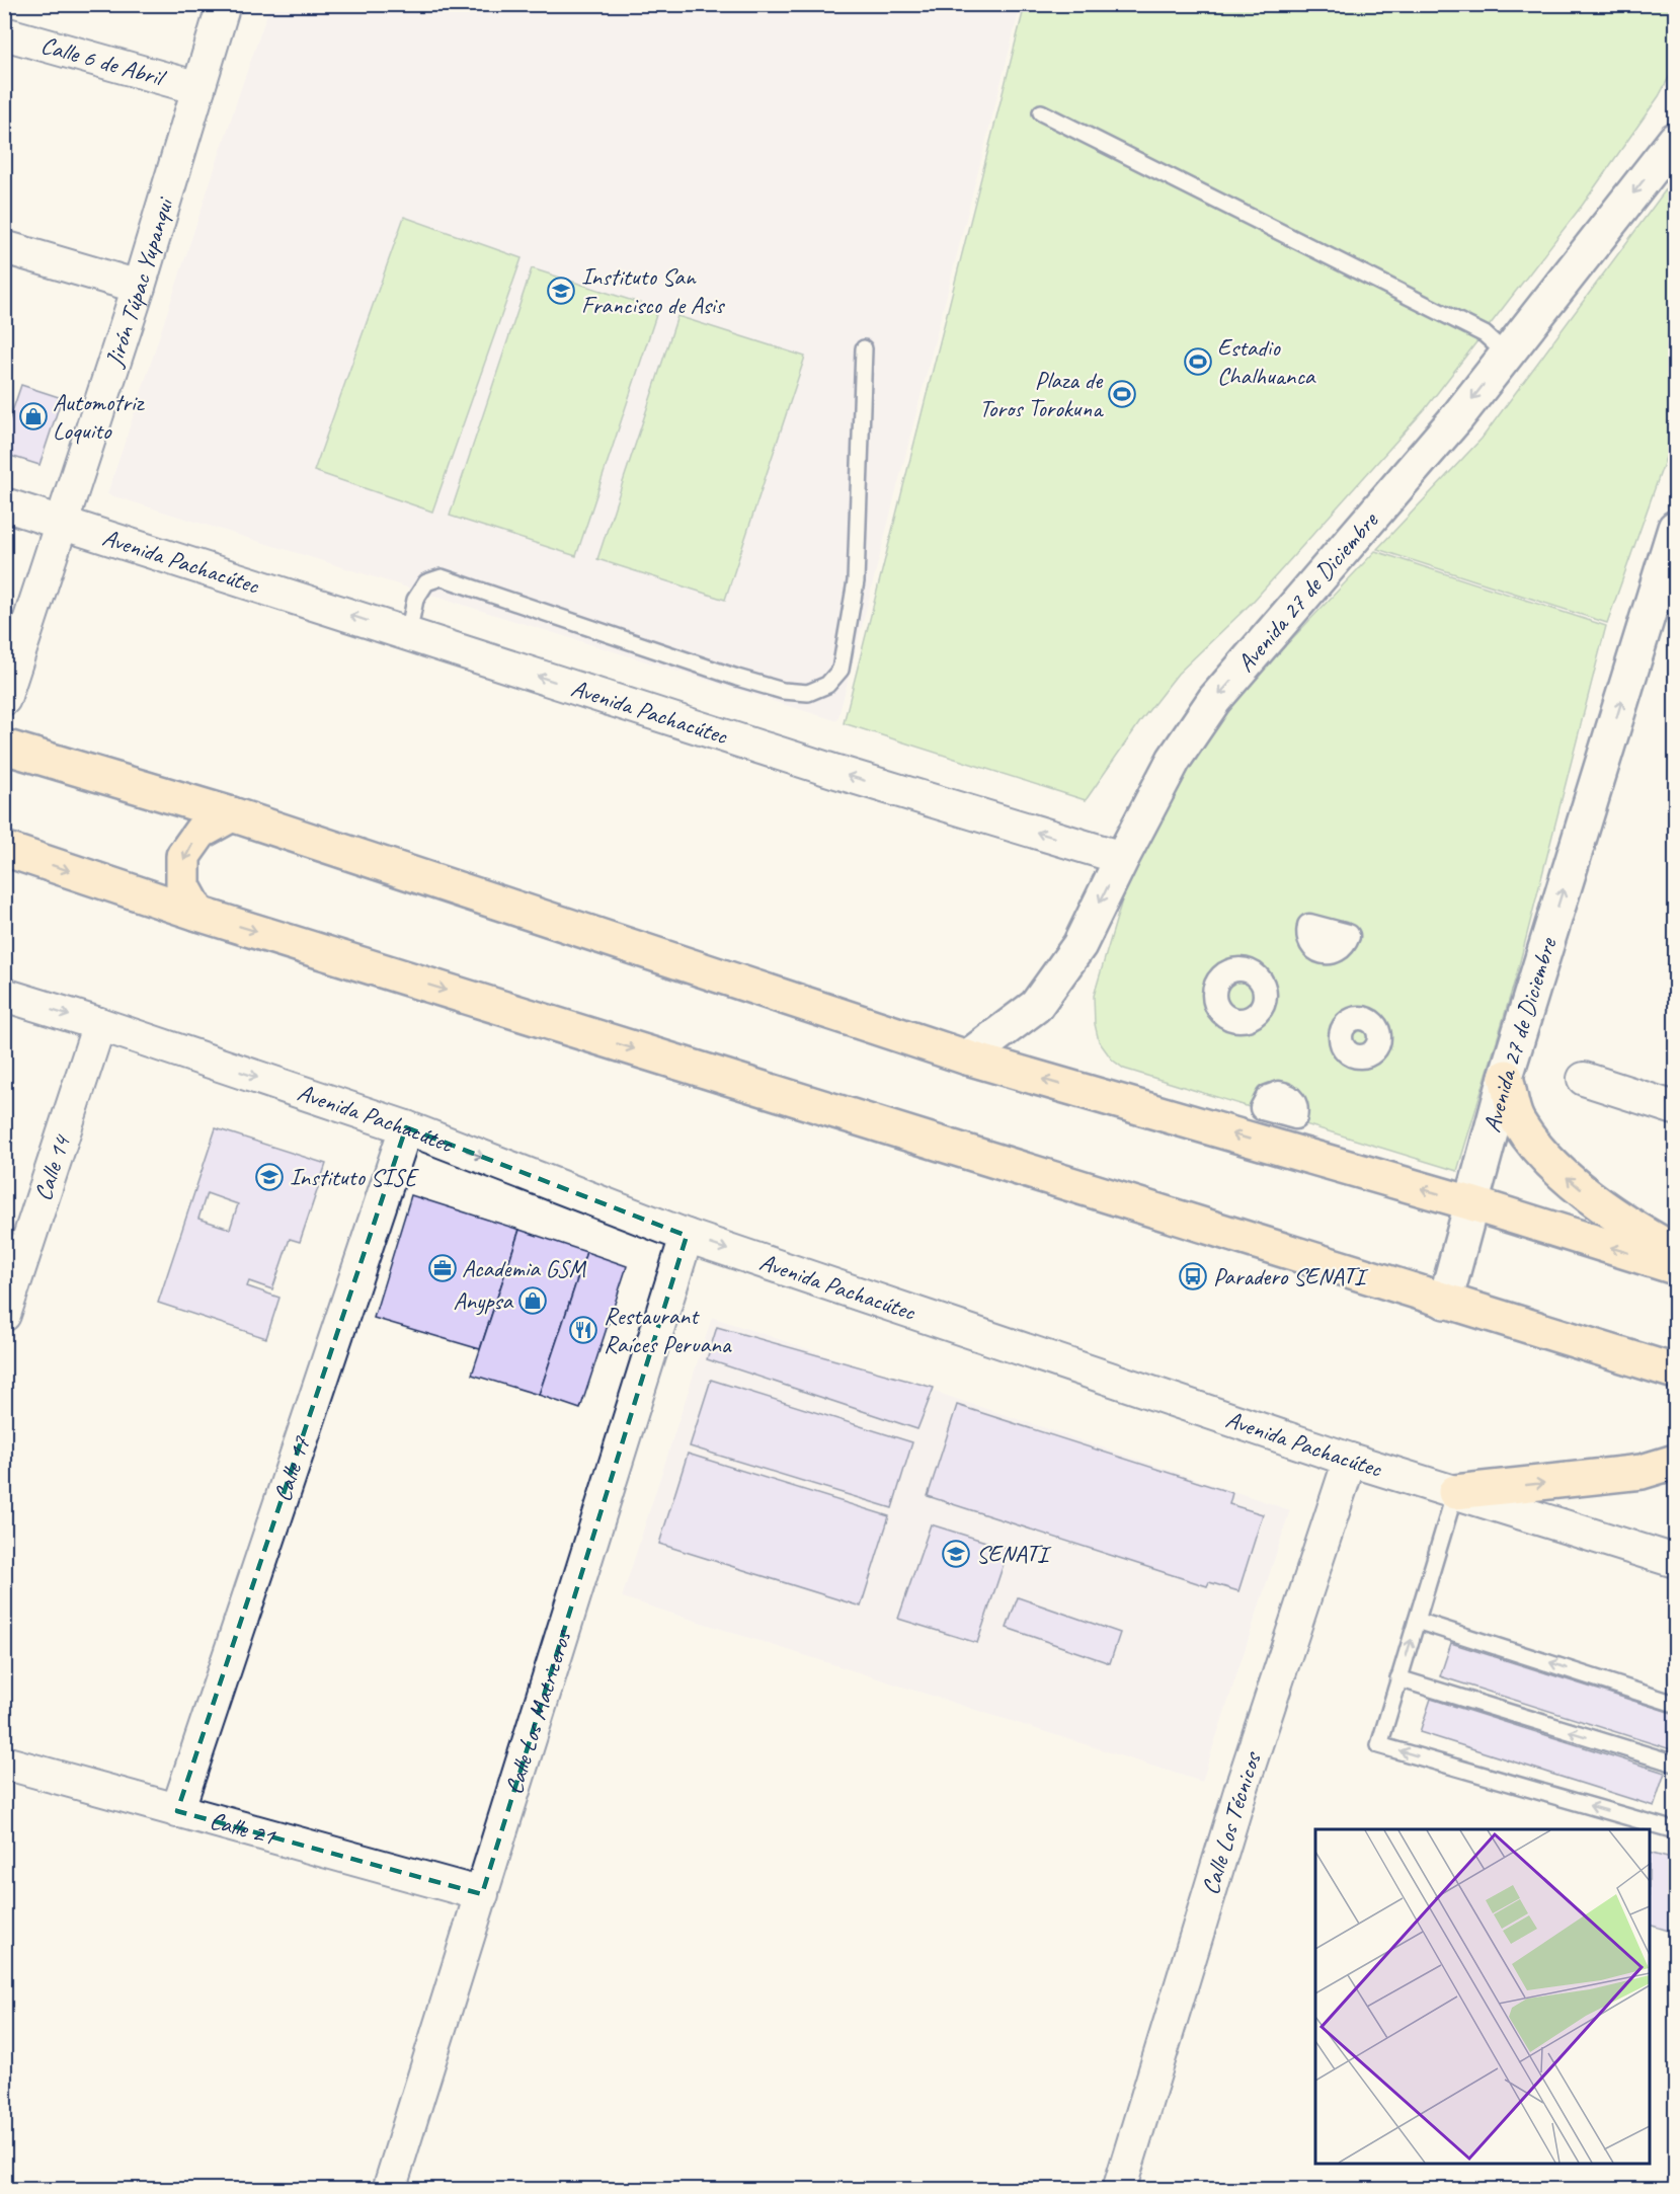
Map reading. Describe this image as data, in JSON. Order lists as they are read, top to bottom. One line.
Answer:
{"streets":{"street":["Calle 6 de Abril","Jirón Túpac Yupanqui","Avenida Pachacútec","Avenida 27 de Diciembre","Calle 14","Calle 17","Calle Los Matriceros","Calle Los Técnicos","Calle 21"]},"crossings":[["Calle 6 de Abril","Jirón Túpac Yupanqui"],["Jirón Túpac Yupanqui","Avenida Pachacútec"],["Avenida Pachacútec","Avenida 27 de Diciembre"],["Avenida Pachacútec","Calle 14"],["Avenida Pachacútec","Calle 17"],["Avenida Pachacútec","Calle Los Matriceros"],["Avenida Pachacútec","Calle Los Técnicos"],["Calle 17","Calle 21"],["Calle Los Matriceros","Calle 21"]],"places":{"school or university":["Instituto San Francisco de Asis","Instituto SISE","SENATI"],"sports":["Estadio Chalhuanca","Plaza de Toros Torokuna"],"shop":["Automotriz Loquito","Anypsa"],"office":["Academia GSM"],"bus stop":["Paradero SENATI"],"restaurant":["Restaurant Raíces Peruana"]}}
